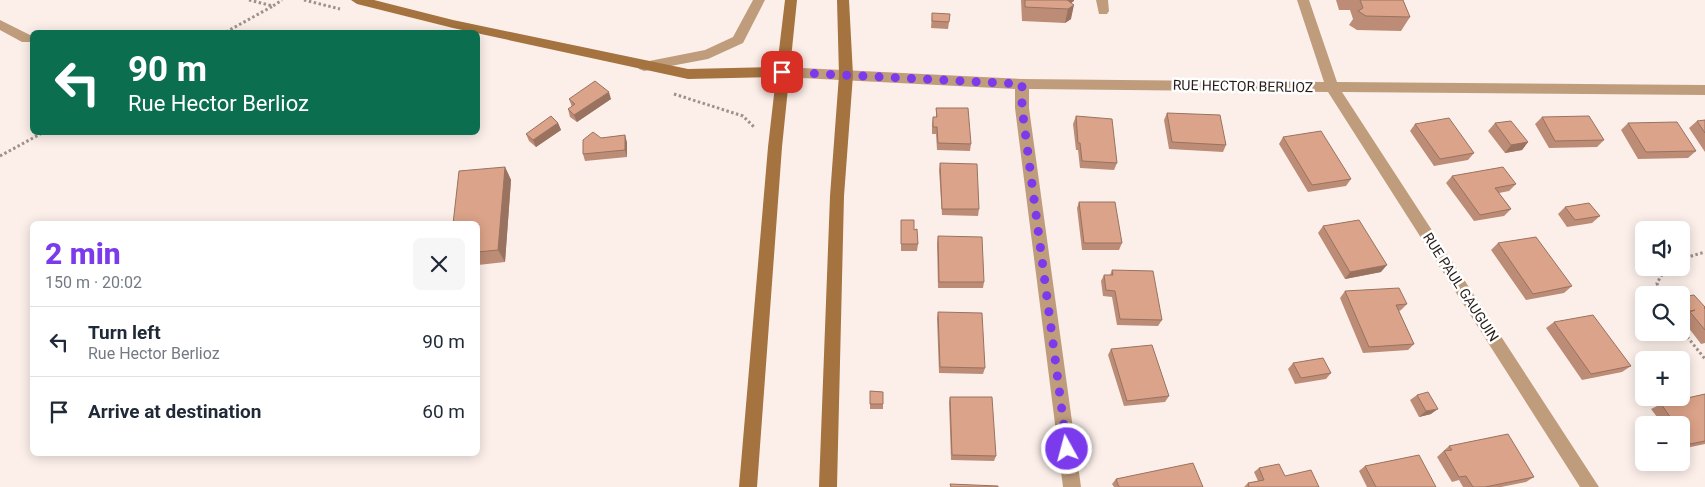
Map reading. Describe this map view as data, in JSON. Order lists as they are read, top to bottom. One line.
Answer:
{"streets":{"street":["RUE HECTOR BERLIOZ","RUE PAUL GAUGUIN"]},"crossings":[["RUE HECTOR BERLIOZ","RUE PAUL GAUGUIN"]],"page":{"turn":["90 m","Rue Hector Berlioz"],"map_buttons":["+","−"],"heading":["2 min","150 m · 20:02"],"list":[{"name":"Turn left","note":"Rue Hector Berlioz","value":"90 m"},{"name":"Arrive at destination","value":"60 m"}]}}
